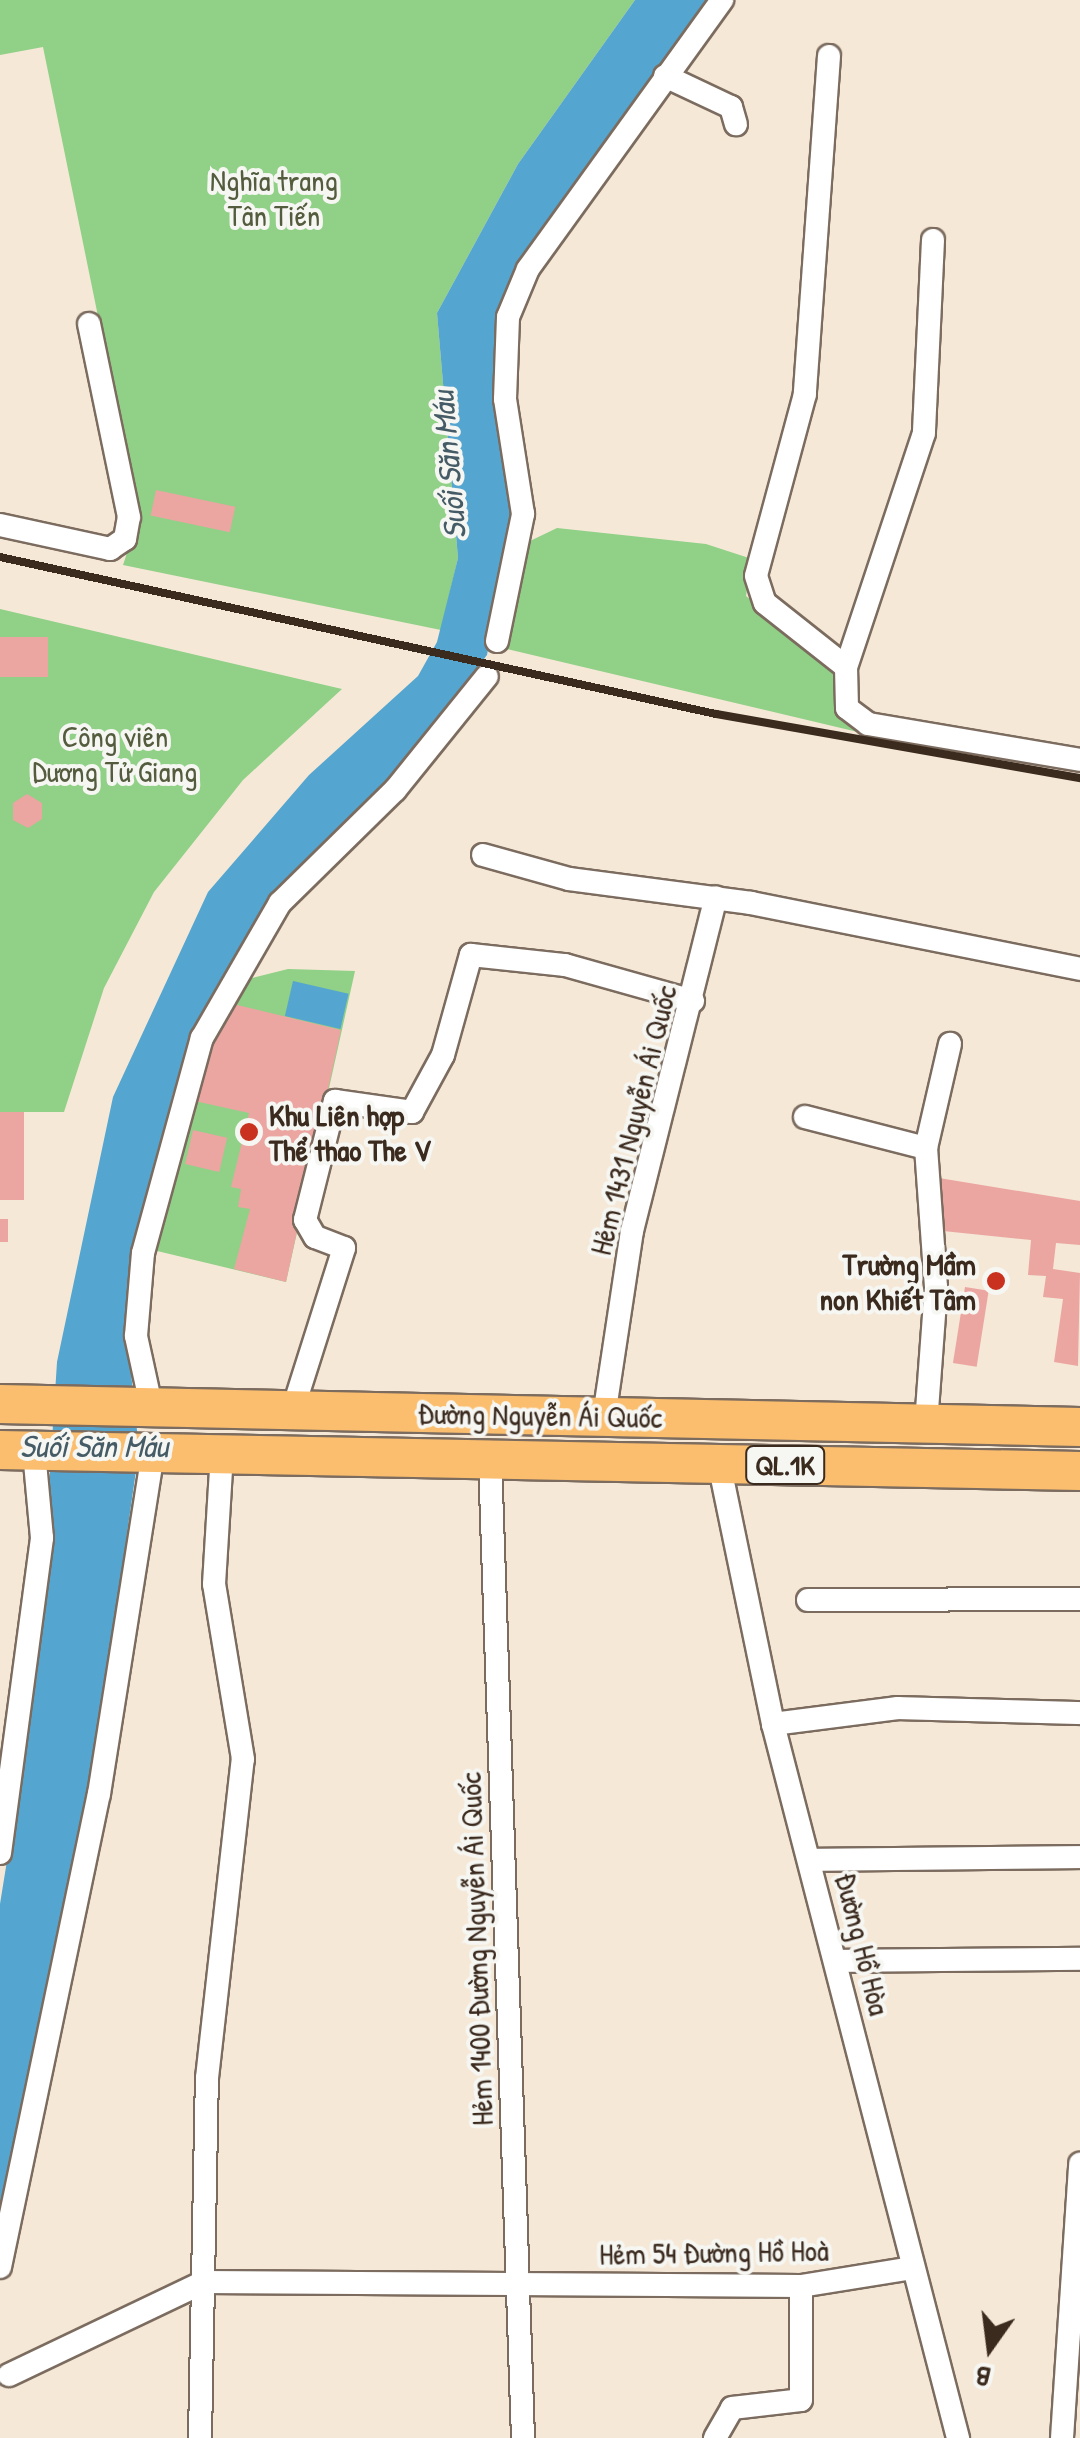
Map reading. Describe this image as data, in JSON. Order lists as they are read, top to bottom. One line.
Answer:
{"streets":{"main road":["Đường Nguyễn Ái Quốc","QL.1K"],"street":["Hẻm 1431 Nguyễn Ái Quốc","Đường Hồ Hòa","Hẻm 1400 Đường Nguyễn Ái Quốc","Hẻm 54 Đường Hồ Hoà"]},"crossings":[["Hẻm 1431 Nguyễn Ái Quốc","Đường Nguyễn Ái Quốc"],["Đường Nguyễn Ái Quốc","Đường Hồ Hòa"],["Đường Nguyễn Ái Quốc","Hẻm 1400 Đường Nguyễn Ái Quốc"],["Đường Hồ Hòa","Hẻm 54 Đường Hồ Hoà"],["Hẻm 1400 Đường Nguyễn Ái Quốc","Hẻm 54 Đường Hồ Hoà"]],"water":["Suối Săn Máu"],"parks":["Nghĩa trang Tân Tiến","Công viên Dương Tử Giang"],"places":["Khu Liên hợp Thể thao The V","Trường Mầm non Khiết Tâm"],"north":"bottom"}
